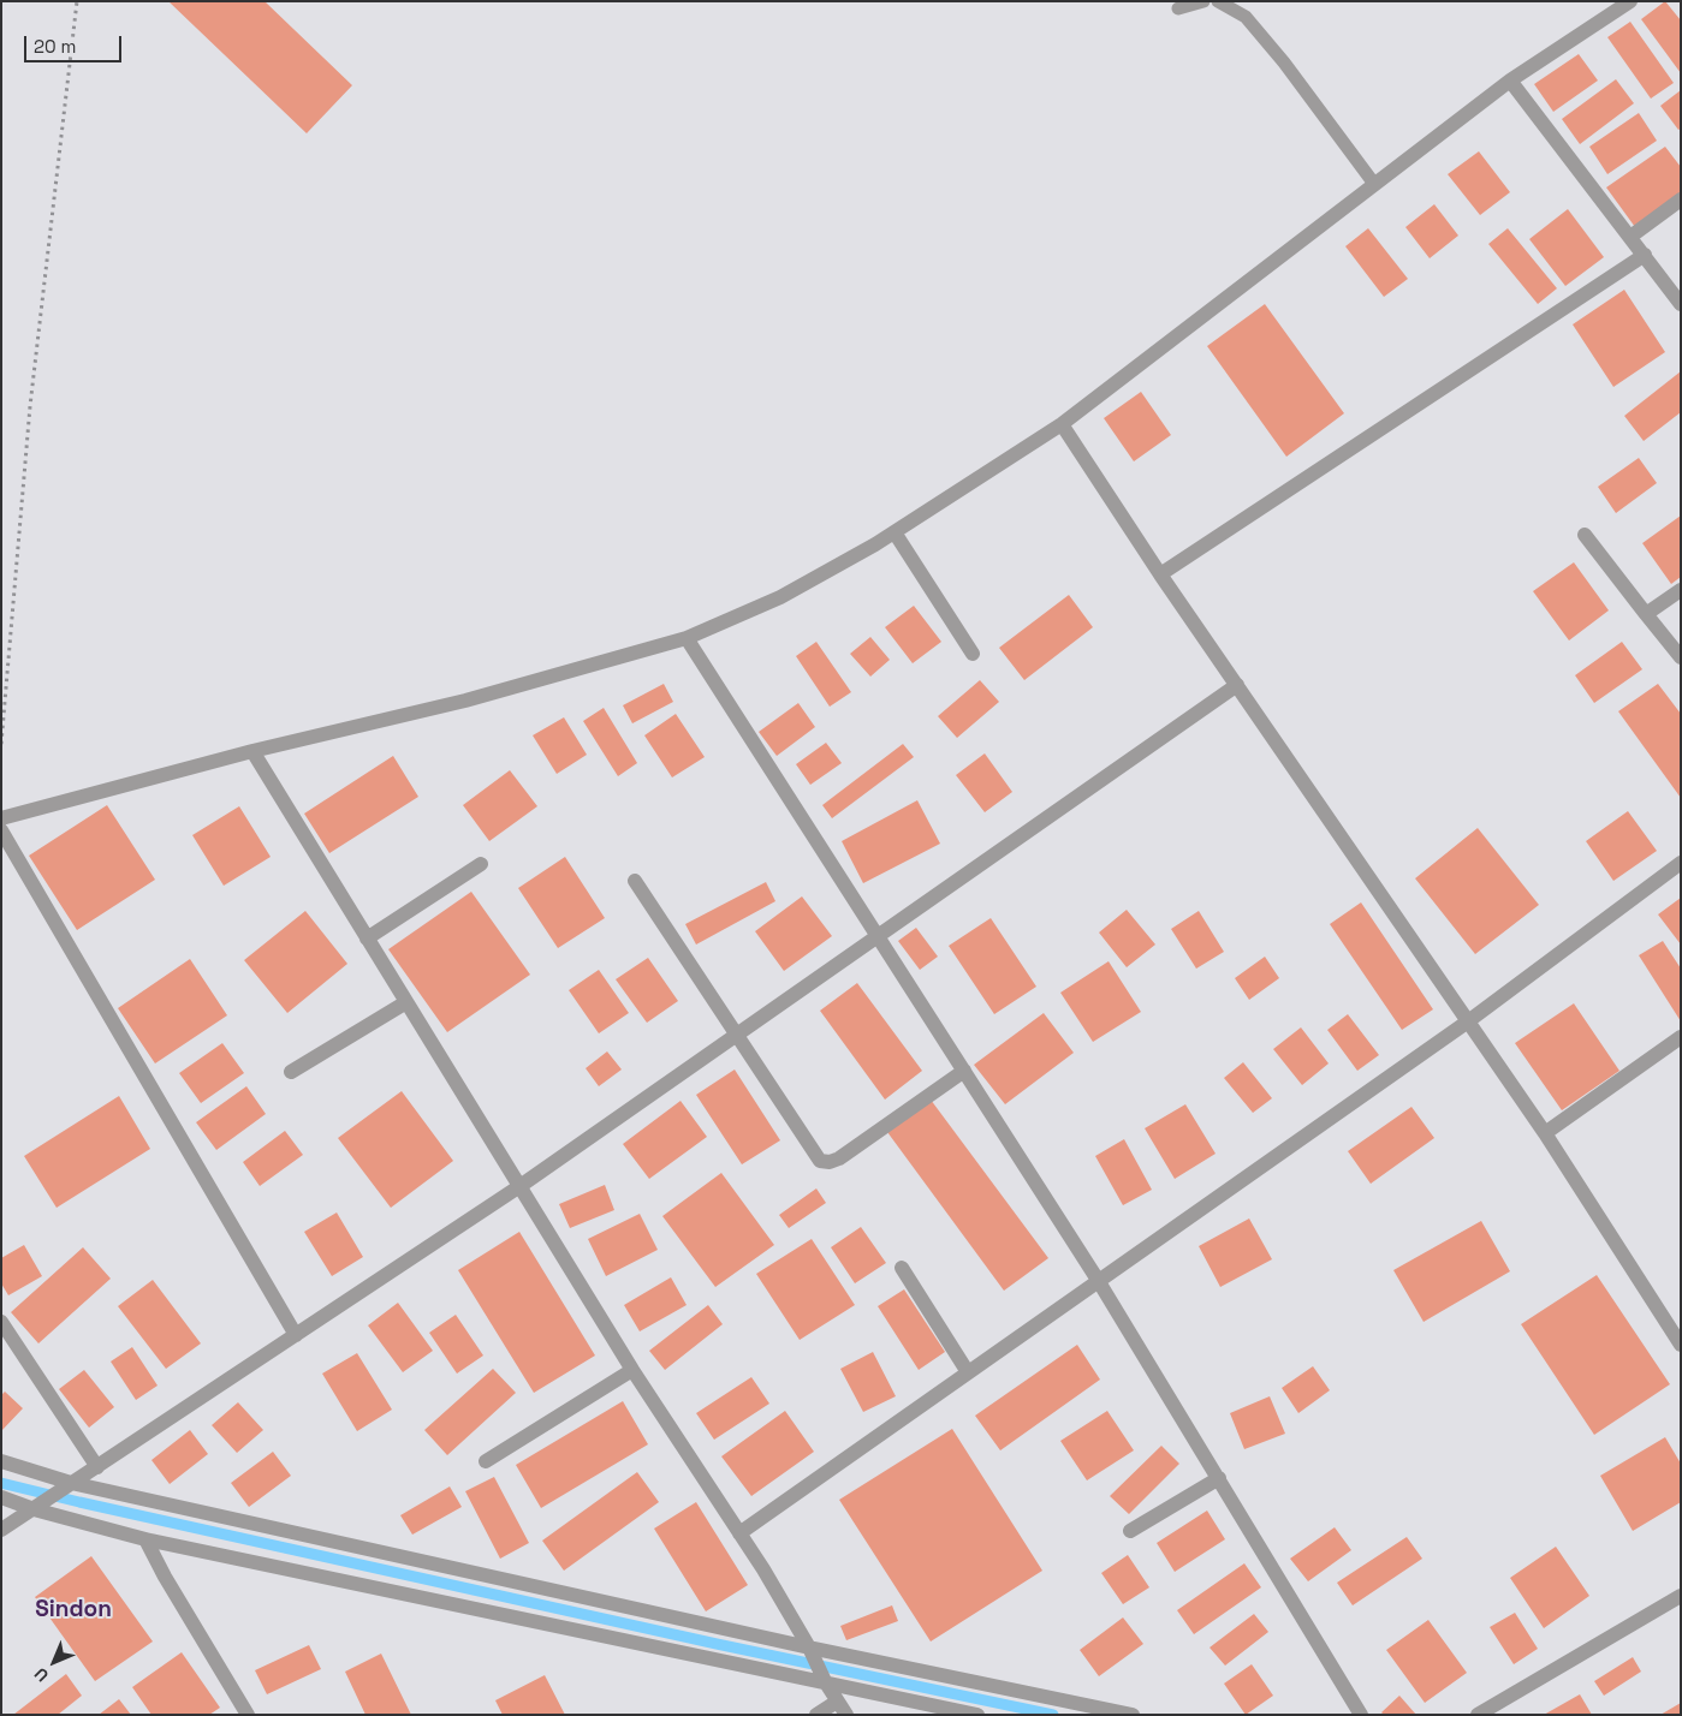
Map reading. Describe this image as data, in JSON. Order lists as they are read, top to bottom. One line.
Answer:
{"districts":["Sindon"],"scale_bar":"20 m","north":"bottom left"}
